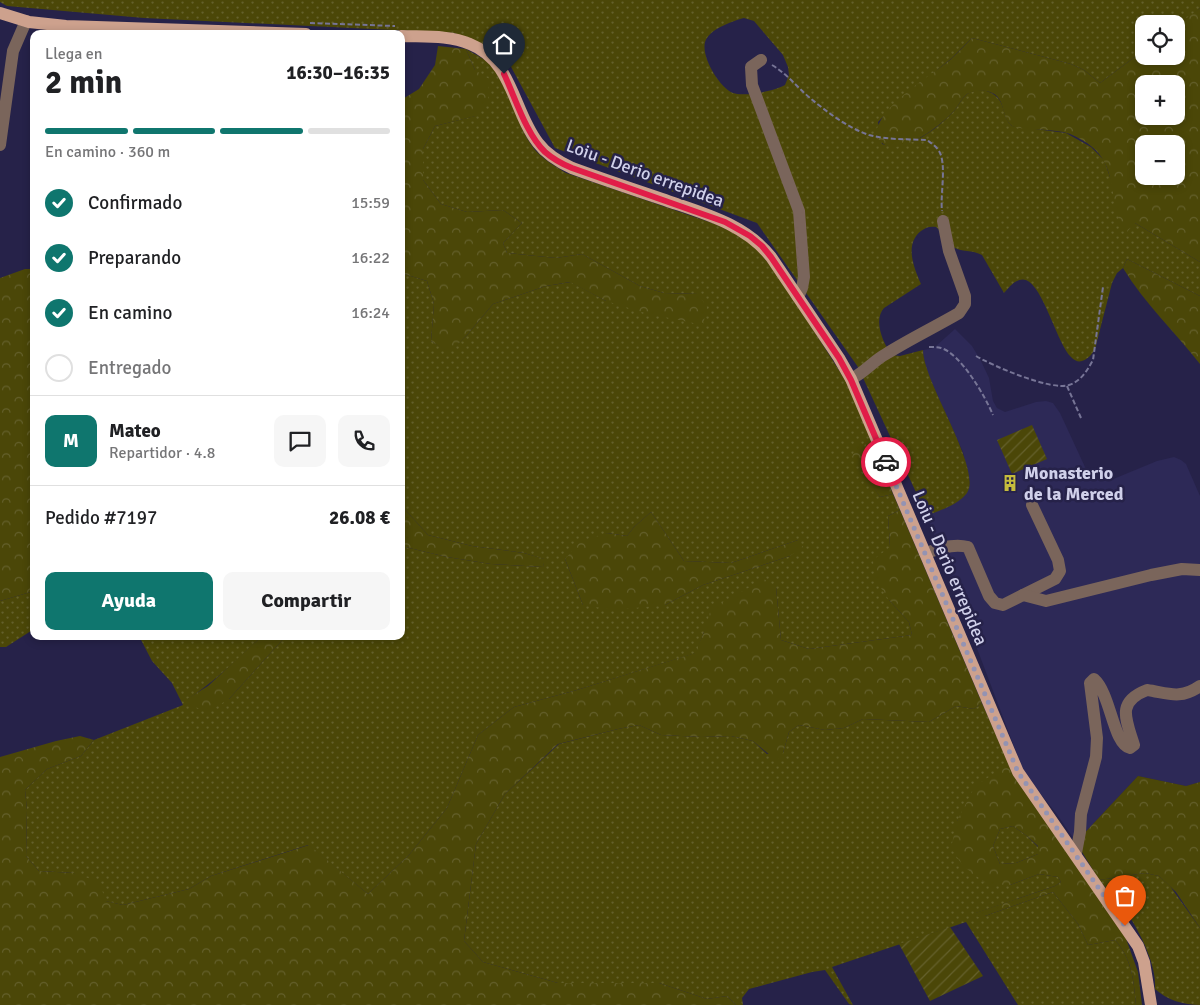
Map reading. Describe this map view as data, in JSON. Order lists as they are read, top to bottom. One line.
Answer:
{"streets":{"main road":["Loiu - Derio errepidea"]},"places":{"building":["Monasterio de la Merced"]},"page":{"map_buttons":["+","−"],"heading":["2 min","Llega en","16:30–16:35"],"panel":["Mateo","Repartidor · 4.8","Pedido #7197","26.08 €"],"bar":"En camino · 360 m","list":[["Confirmado","15:59"],["Preparando","16:22"],["En camino","16:24"],"Entregado"],"round":"M","buttons":["Ayuda","Compartir"]}}
